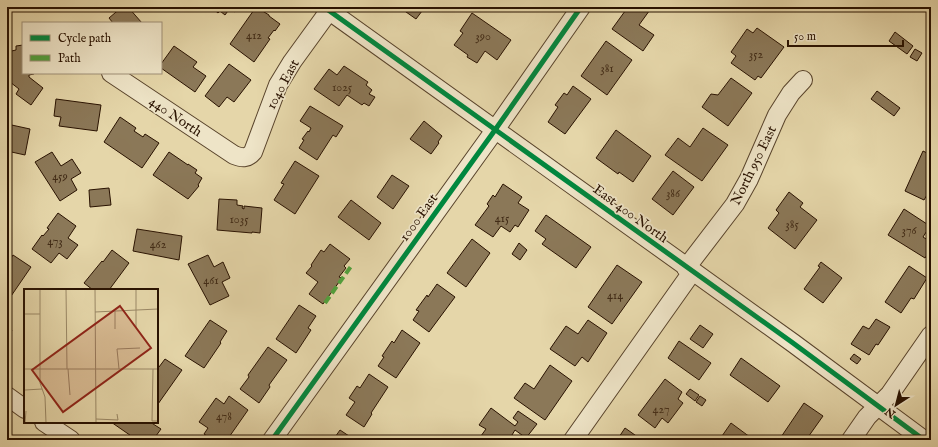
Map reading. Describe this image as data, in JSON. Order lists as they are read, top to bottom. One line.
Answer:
{"streets":{"street":["1040 East","440 North","North 950 East","East 400 North","1000 East"]},"crossings":[["1040 East","440 North"],["1040 East","East 400 North"],["North 950 East","East 400 North"],["East 400 North","1000 East"]],"house_numbers":["412","390","352","381","1025","459","386","415","1035","385","376","473","462","461","414","427","478"],"legend":["Cycle path","Path"],"scale_bar":"50 m","north":"bottom left"}
